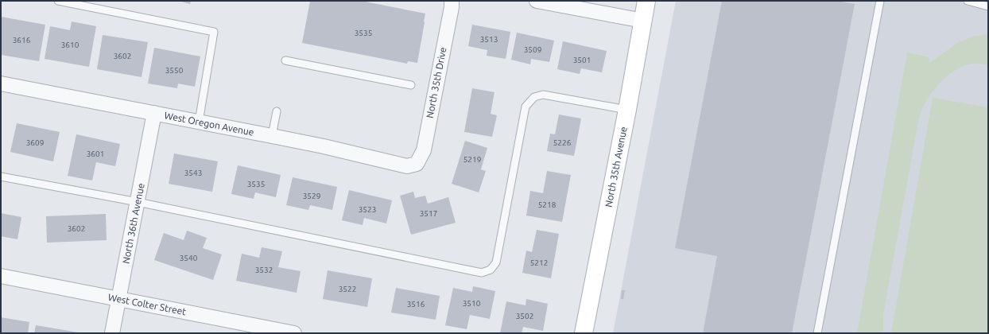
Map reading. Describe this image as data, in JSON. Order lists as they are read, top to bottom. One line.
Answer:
{"streets":{"main road":["North 35th Avenue"],"street":["North 35th Drive","West Oregon Avenue","North 36th Avenue","West Colter Street"]},"crossings":[["North 35th Drive","West Oregon Avenue"],["West Oregon Avenue","North 36th Avenue"],["North 36th Avenue","West Colter Street"]],"house_numbers":["3535","3513","3616","3610","3509","3602","3501","3550","3609","5226","3601","5219","3543","3535","3529","5218","3523","3517","3602","3540","5212","3532","3522","3510","3516","3502"]}
